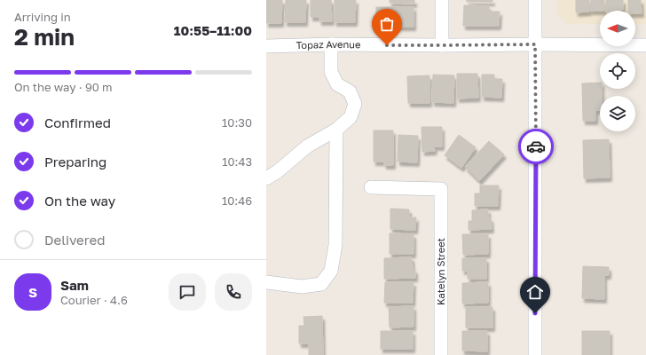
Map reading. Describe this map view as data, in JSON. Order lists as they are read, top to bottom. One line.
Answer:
{"streets":{"street":["Topaz Avenue","Katelyn Street"]},"north":"left","page":{"heading":["2 min","Arriving in","10:55–11:00"],"panel":["Sam","Courier · 4.6"],"bar":"On the way · 90 m","list":[["Confirmed","10:30"],["Preparing","10:43"],["On the way","10:46"],"Delivered"],"round":"S"}}
